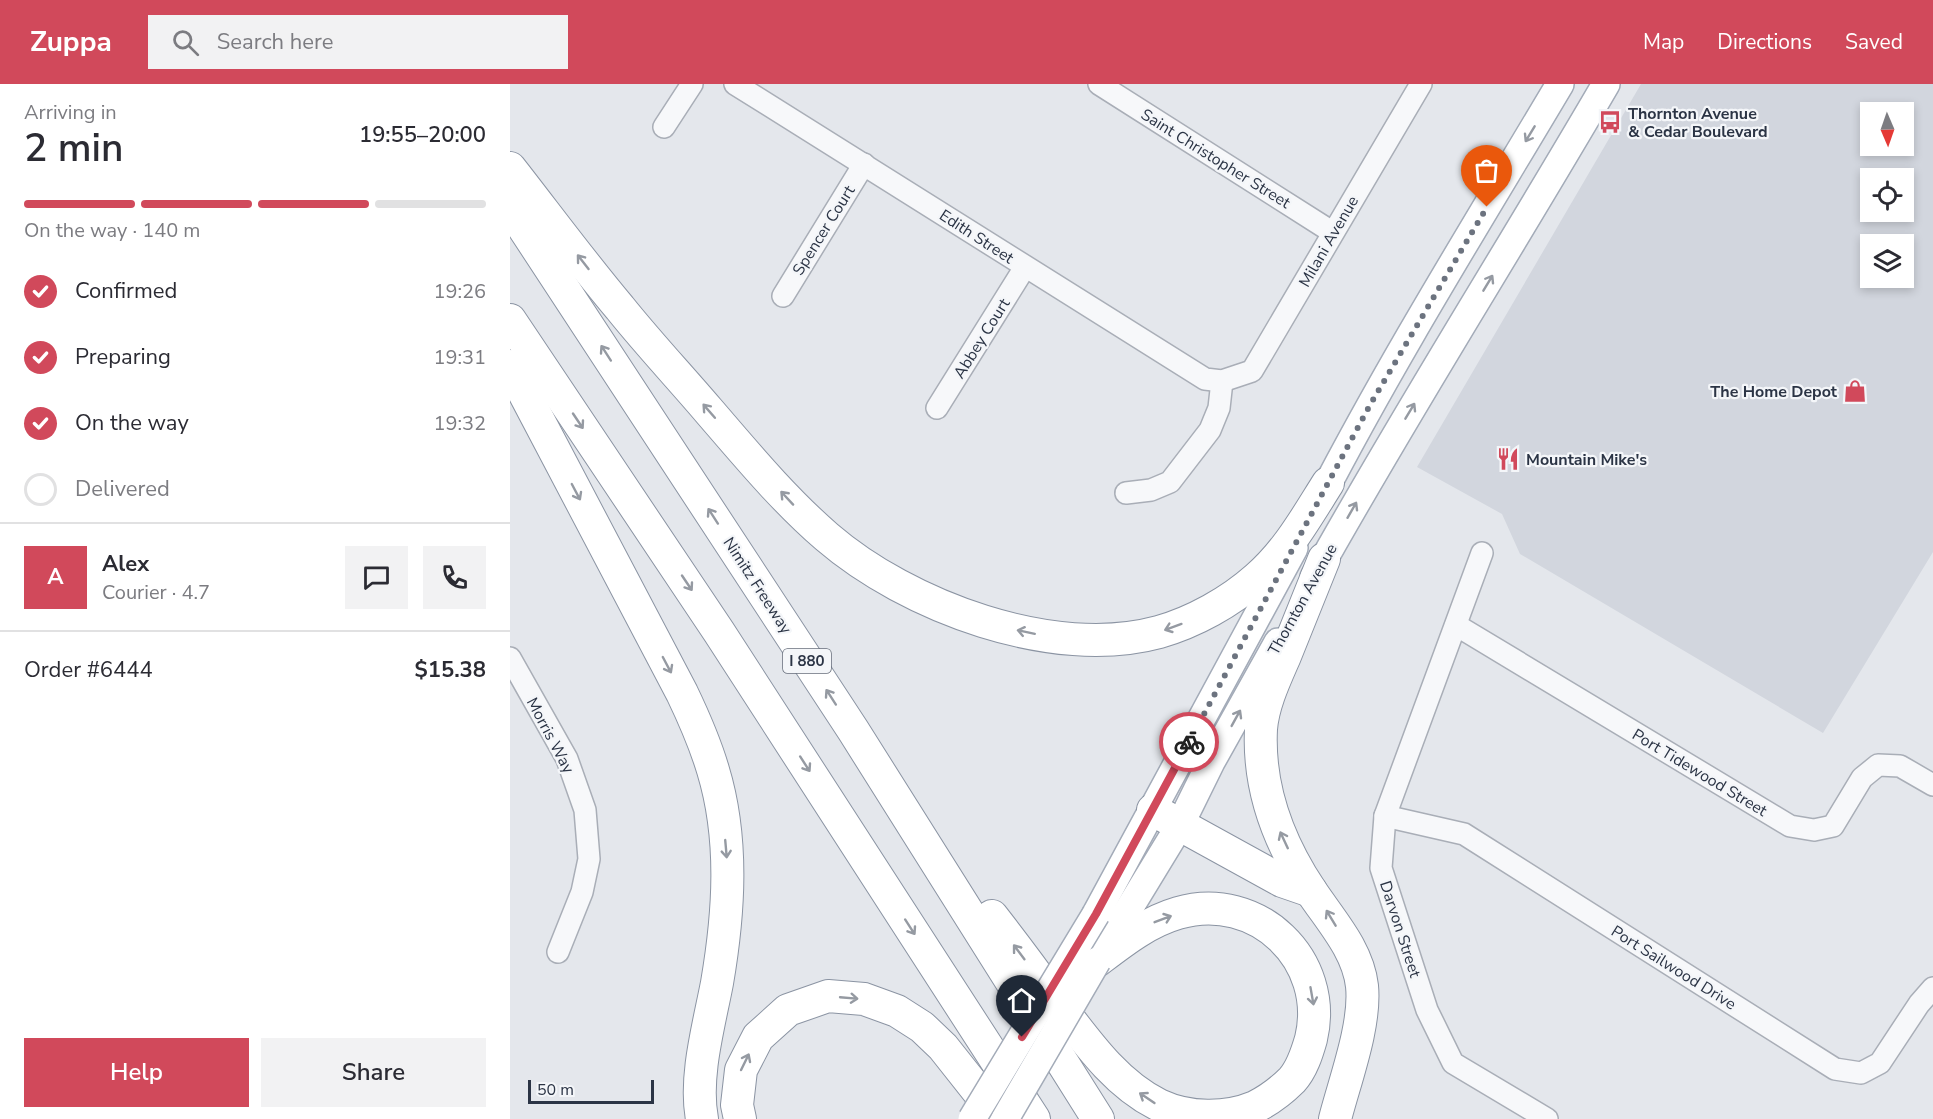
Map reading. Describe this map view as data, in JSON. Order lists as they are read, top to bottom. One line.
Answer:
{"streets":{"highway":["Nimitz Freeway","I 880"],"main road":["Thornton Avenue"],"street":["Saint Christopher Street","Spencer Court","Edith Street","Milani Avenue","Abbey Court","Morris Way","Port Tidewood Street","Darvon Street","Port Sailwood Drive"]},"crossings":[["Saint Christopher Street","Milani Avenue"],["Spencer Court","Edith Street"],["Edith Street","Milani Avenue"],["Edith Street","Abbey Court"],["Port Tidewood Street","Darvon Street"],["Darvon Street","Port Sailwood Drive"]],"places":{"bus stop":["Thornton Avenue & Cedar Boulevard"],"shop":["The Home Depot"],"restaurant":["Mountain Mike's"]},"scale_bar":"50 m","north":"bottom","page":{"header":"Zuppa","search":"Search here","nav":["Map","Directions","Saved"],"heading":["2 min","Arriving in","19:55–20:00"],"panel":["Alex","Courier · 4.7","Order #6444","$15.38"],"bar":"On the way · 140 m","list":[["Confirmed","19:26"],["Preparing","19:31"],["On the way","19:32"],"Delivered"],"round":"A","buttons":["Help","Share"],"scale":"50 m"}}
